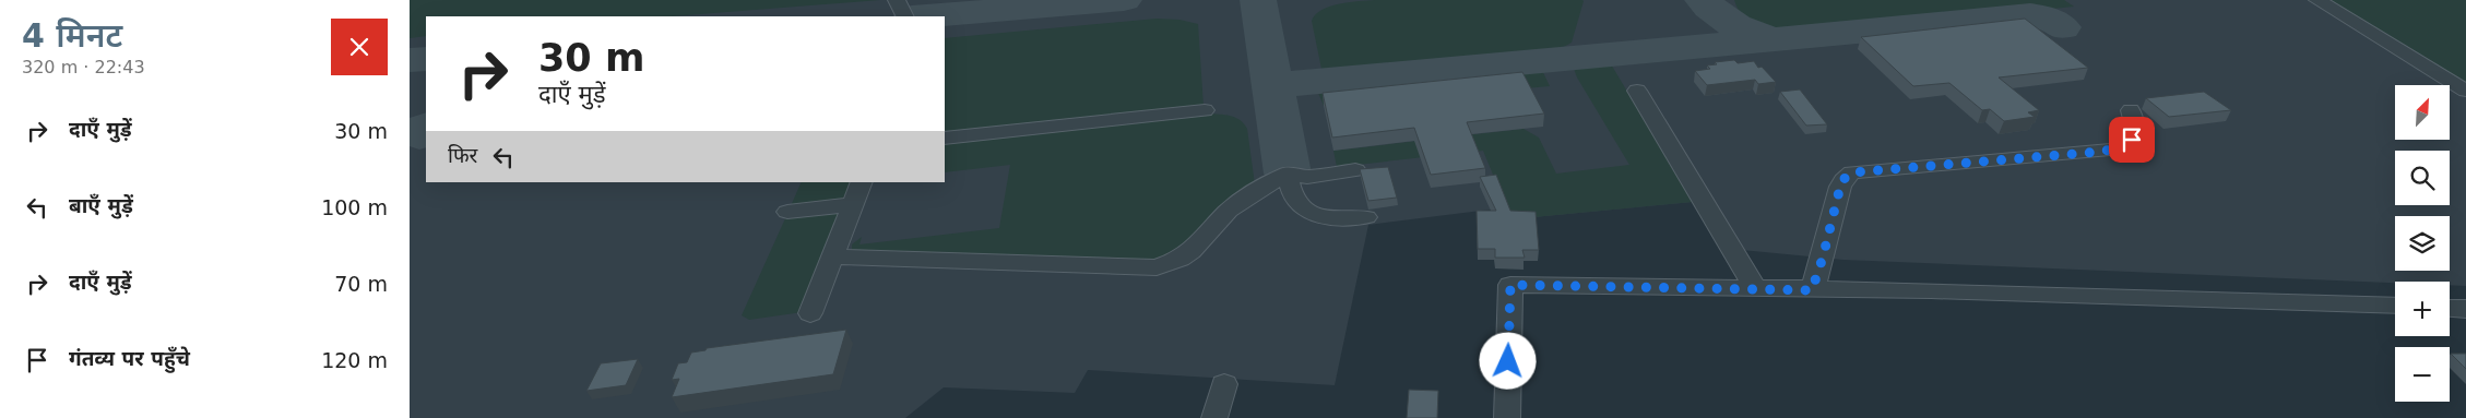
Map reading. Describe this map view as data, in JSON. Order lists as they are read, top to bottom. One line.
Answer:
{"north":"top right","page":{"heading":["4 मिनट","320 m · 22:43"],"turn":["30 m","दाएँ मुड़ें"],"map_buttons":["+","−"],"list":[{"name":"दाएँ मुड़ें","value":"30 m"},{"name":"बाएँ मुड़ें","value":"100 m"},{"name":"दाएँ मुड़ें","value":"70 m"},{"name":"गंतव्य पर पहुँचे","value":"120 m"}],"then":"फिर"}}
